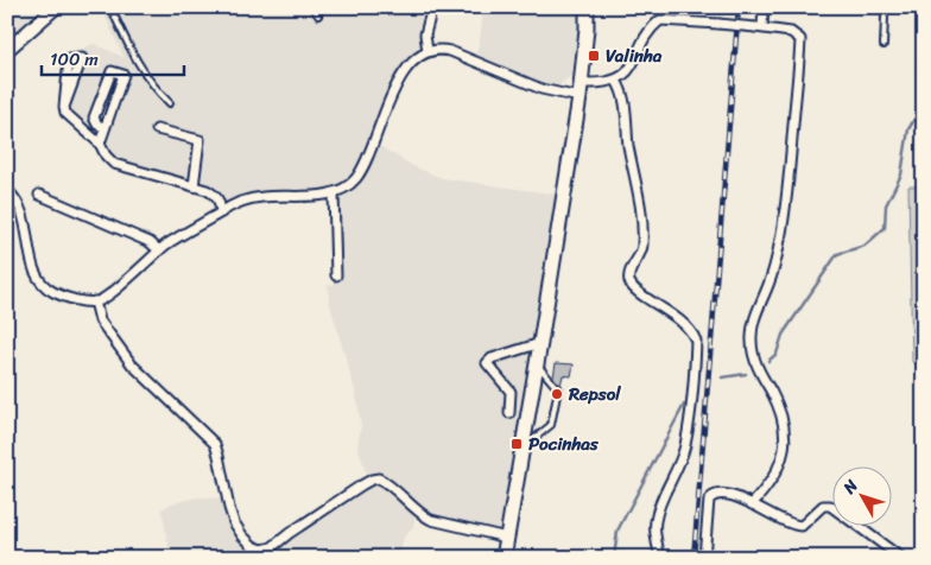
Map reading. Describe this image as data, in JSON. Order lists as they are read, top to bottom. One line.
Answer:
{"places":{"transit":["Valinha","Pocinhas"],"other":["Repsol"]},"scale_bar":"100 m","north":"top left"}
